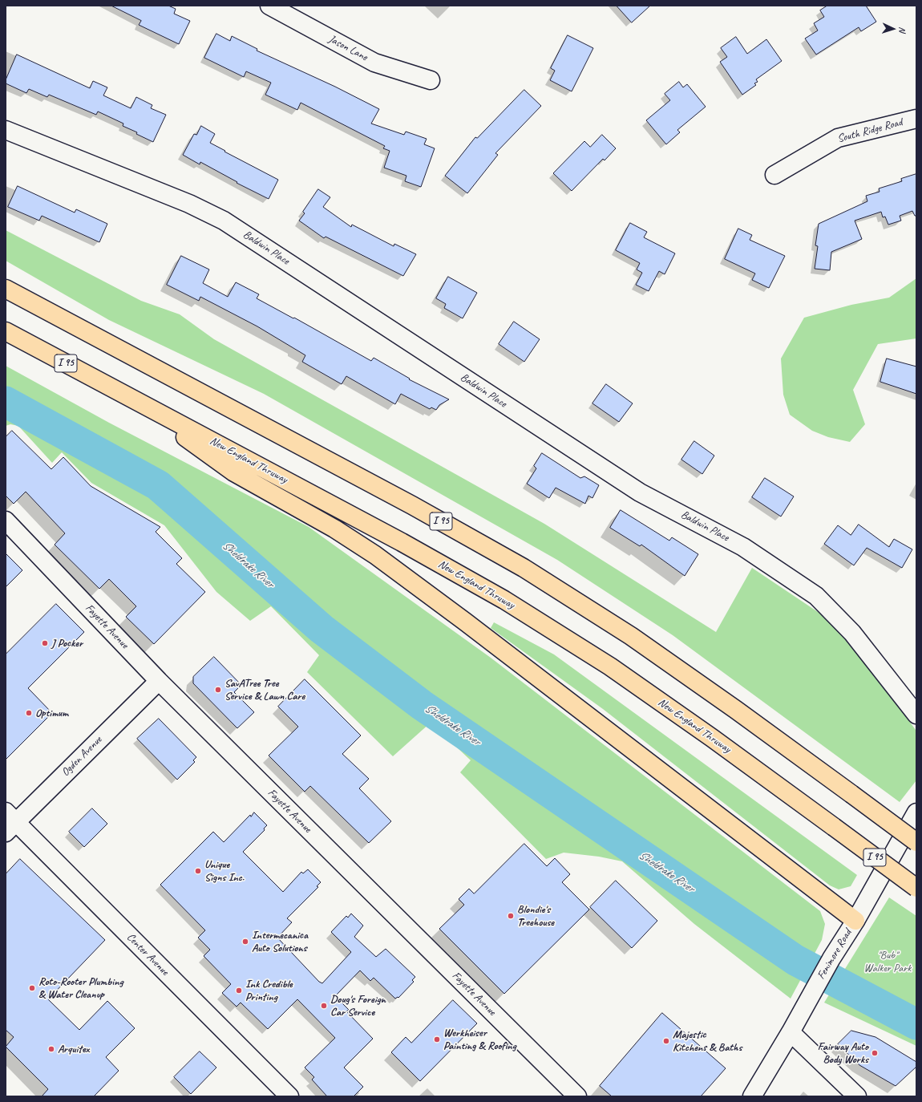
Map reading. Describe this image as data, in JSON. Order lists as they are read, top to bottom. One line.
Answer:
{"streets":{"highway":["I 95","New England Thruway"],"street":["Jason Lane","South Ridge Road","Baldwin Place","Fayette Avenue","Ogden Avenue","Center Avenue","Fenimore Road"]},"crossings":[["Fayette Avenue","Ogden Avenue"],["Ogden Avenue","Center Avenue"]],"water":["Sheldrake River"],"parks":["\"Bub\" Walker Park"],"places":["J Pocker","SavATree Tree Service & Lawn Care","Optimum","Unique Signs Inc.","Blondie's Treehouse","Intermecanica Auto Solutions","Roto-Rooter Plumbing & Water Cleanup","Ink Credible Printing","Doug's Foreign Car Service","Werkheiser Painting & Roofing","Majestic Kitchens & Baths","Arquitex","Fairway Auto Body Works"],"north":"right"}
